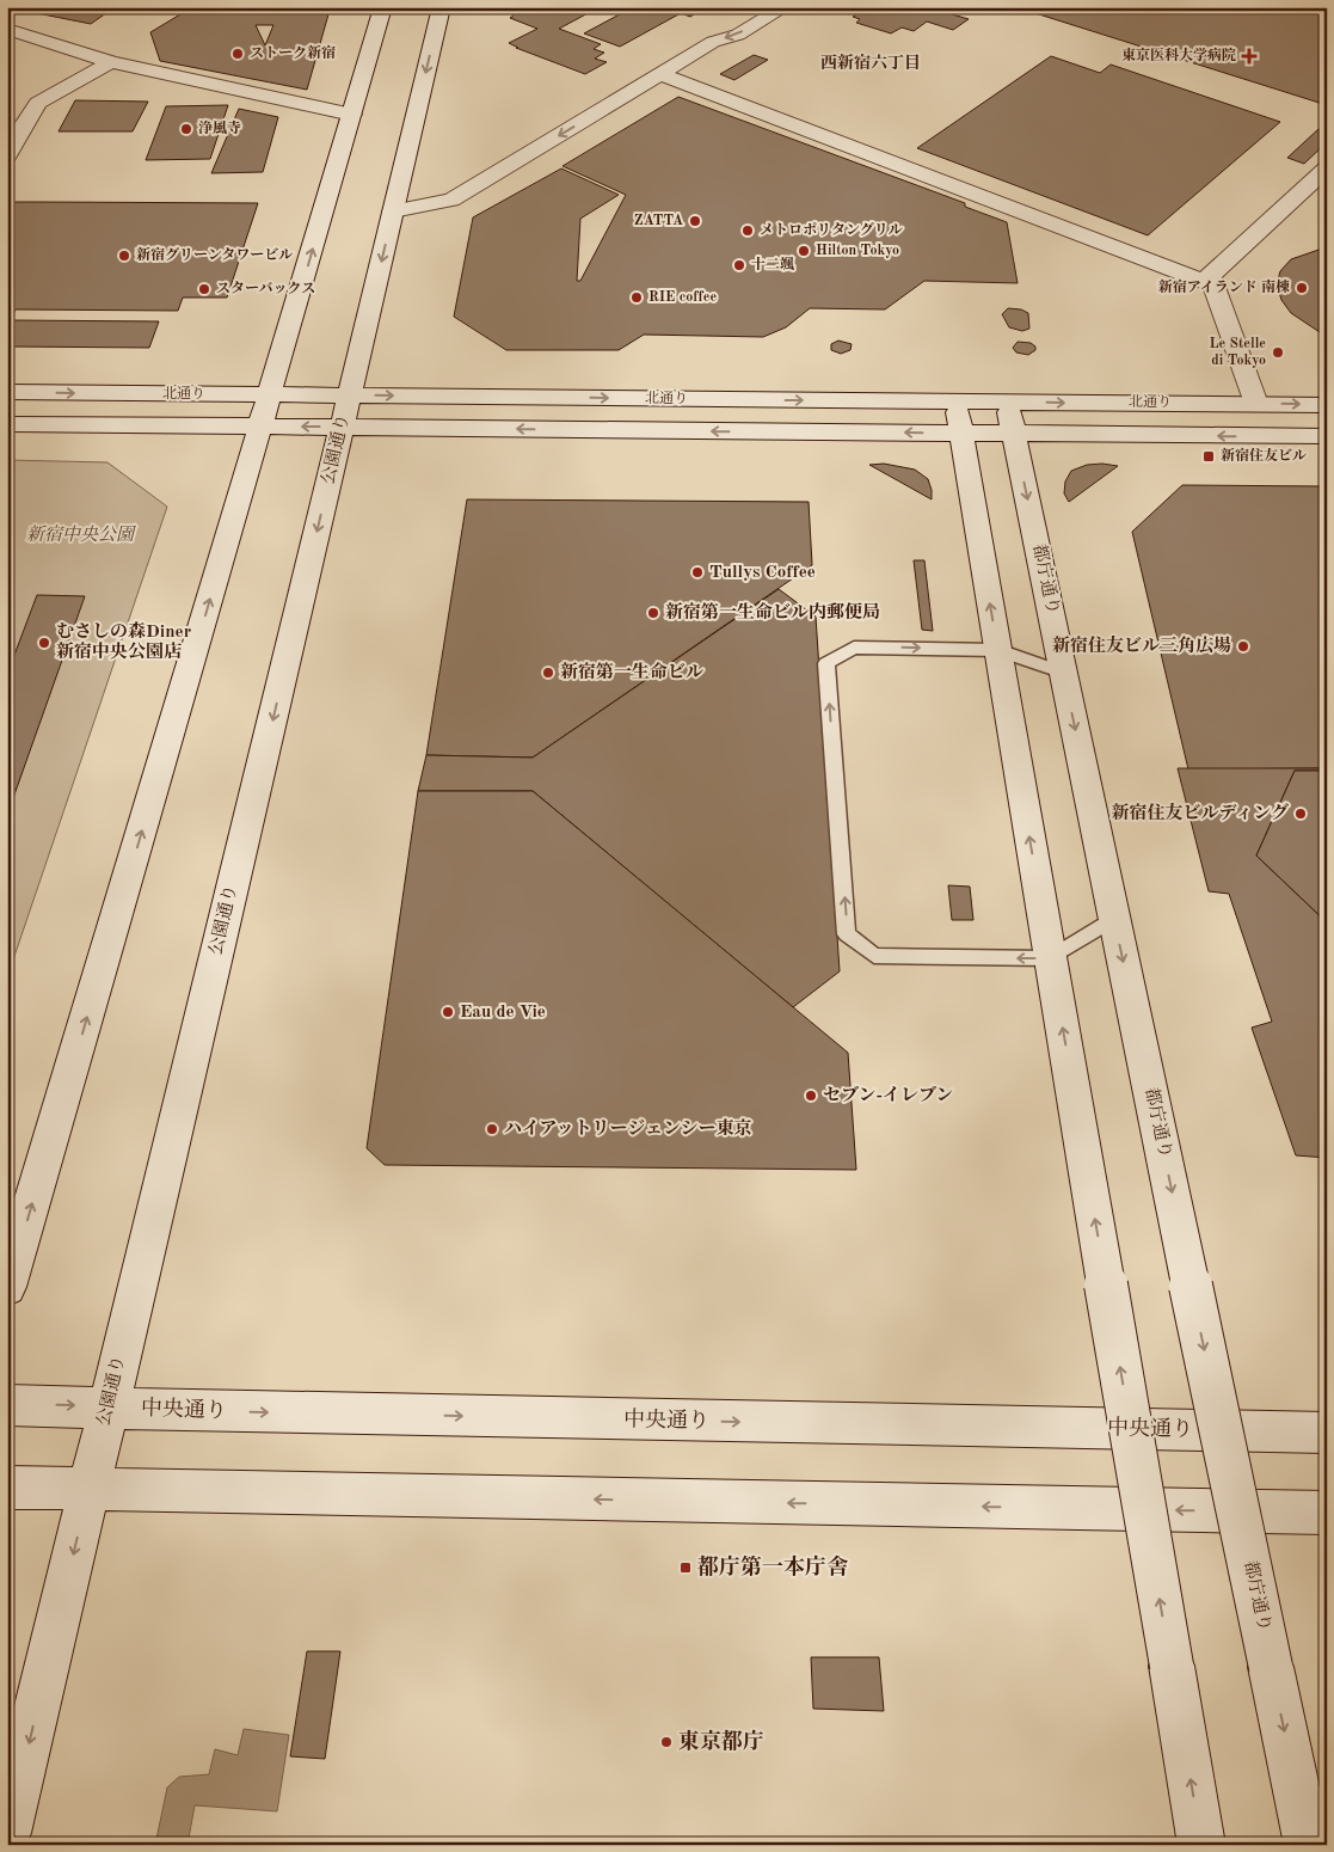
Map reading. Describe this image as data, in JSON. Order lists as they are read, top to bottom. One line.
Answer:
{"streets":{"main road":["北通り","公園通り","都庁通り","中央通り"]},"crossings":[["北通り","公園通り"],["北通り","都庁通り"],["公園通り","中央通り"]],"districts":["西新宿六丁目"],"parks":["新宿中央公園"],"places":{"other":["ストーク新宿","浄風寺","ZATTA","メトロポリタングリル","Hilton Tokyo","新宿グリーンタワービル","十二颯","新宿アイランド 南棟","スターバックス","RIE coffee","Le Stelle di Tokyo","Tullys Coffee","新宿第一生命ビル内郵便局","むさしの森Diner 新宿中央公園店","新宿住友ビル三角広場","新宿第一生命ビル","新宿住友ビルディング","Eau de Vie","セブン-イレブン","ハイアットリージェンシー東京","東京都庁"],"health":["東京医科大学病院"],"transit":["新宿住友ビル","都庁第一本庁舎"]}}
